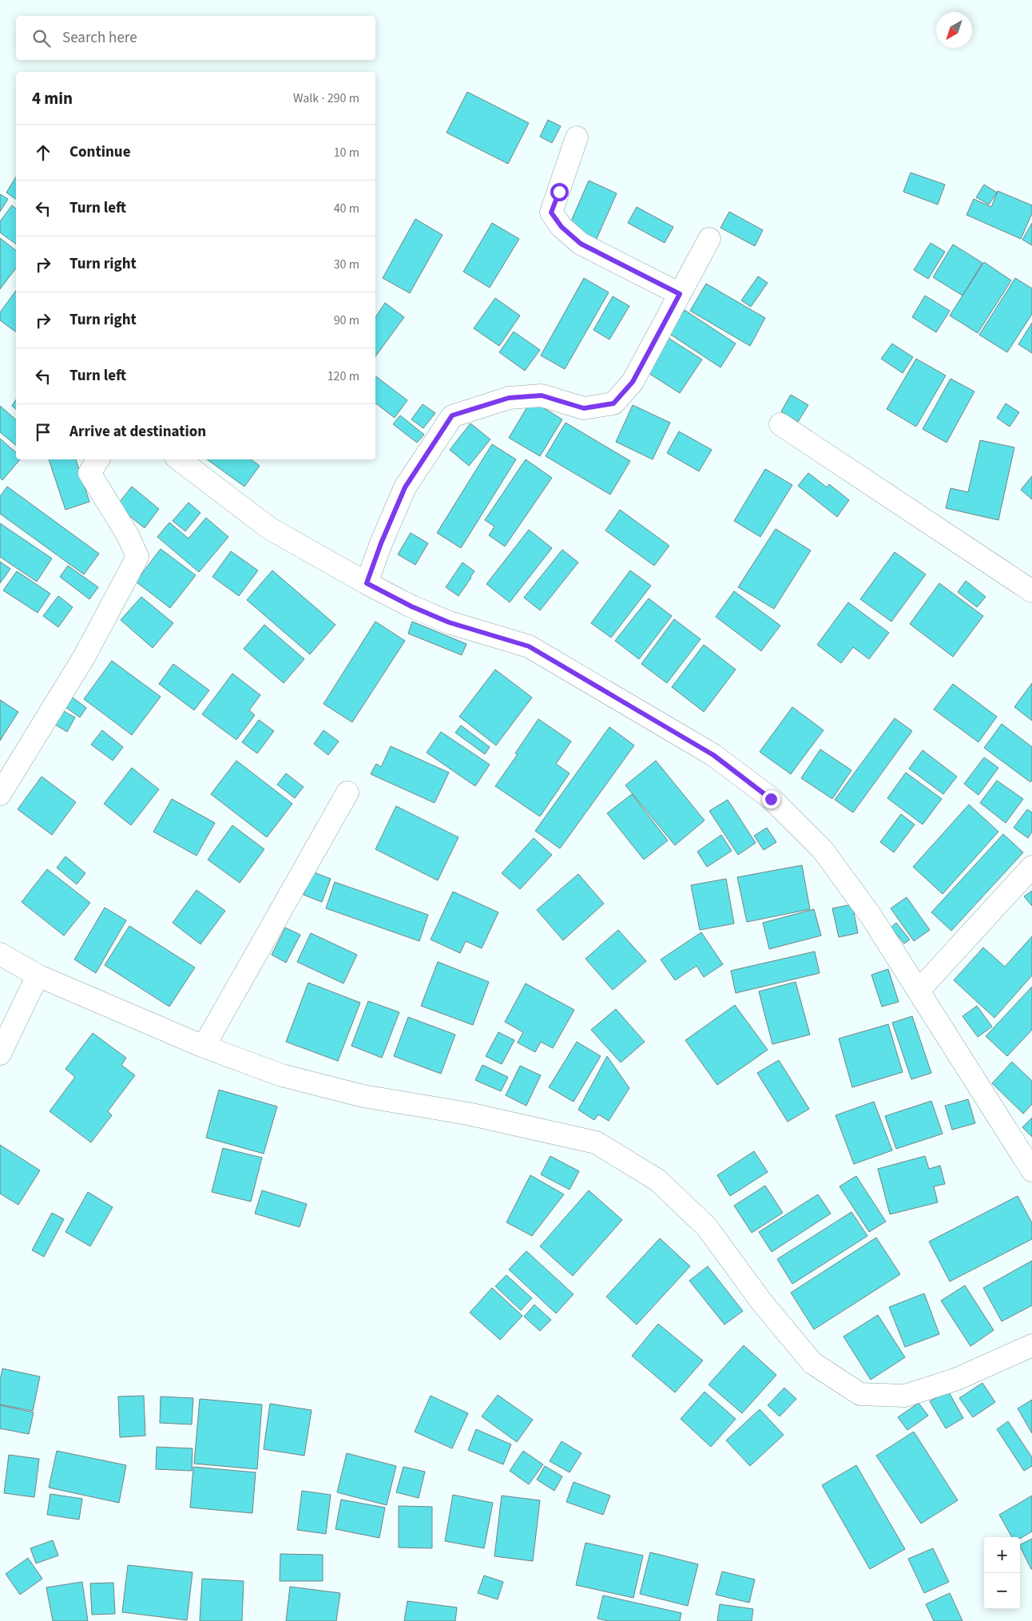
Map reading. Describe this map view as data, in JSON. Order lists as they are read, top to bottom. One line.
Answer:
{"north":"bottom left","page":{"search":"Search here","heading":["4 min","Walk · 290 m"],"list":[["Continue","10 m"],["Turn left","40 m"],["Turn right","30 m"],["Turn right","90 m"],["Turn left","120 m"],"Arrive at destination"],"map_buttons":["+","−"]}}
